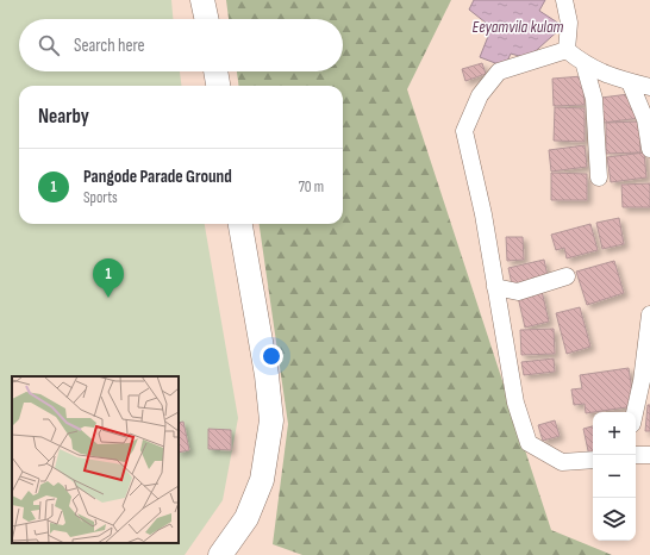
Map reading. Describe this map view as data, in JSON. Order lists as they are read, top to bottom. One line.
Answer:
{"water":["Eeyamvila kulam"],"page":{"search":"Search here","heading":"Nearby","list":[{"mark":"1","name":"Pangode Parade Ground","note":"Sports","value":"70 m"}],"pins":"1","map_buttons":["+","−"]}}
